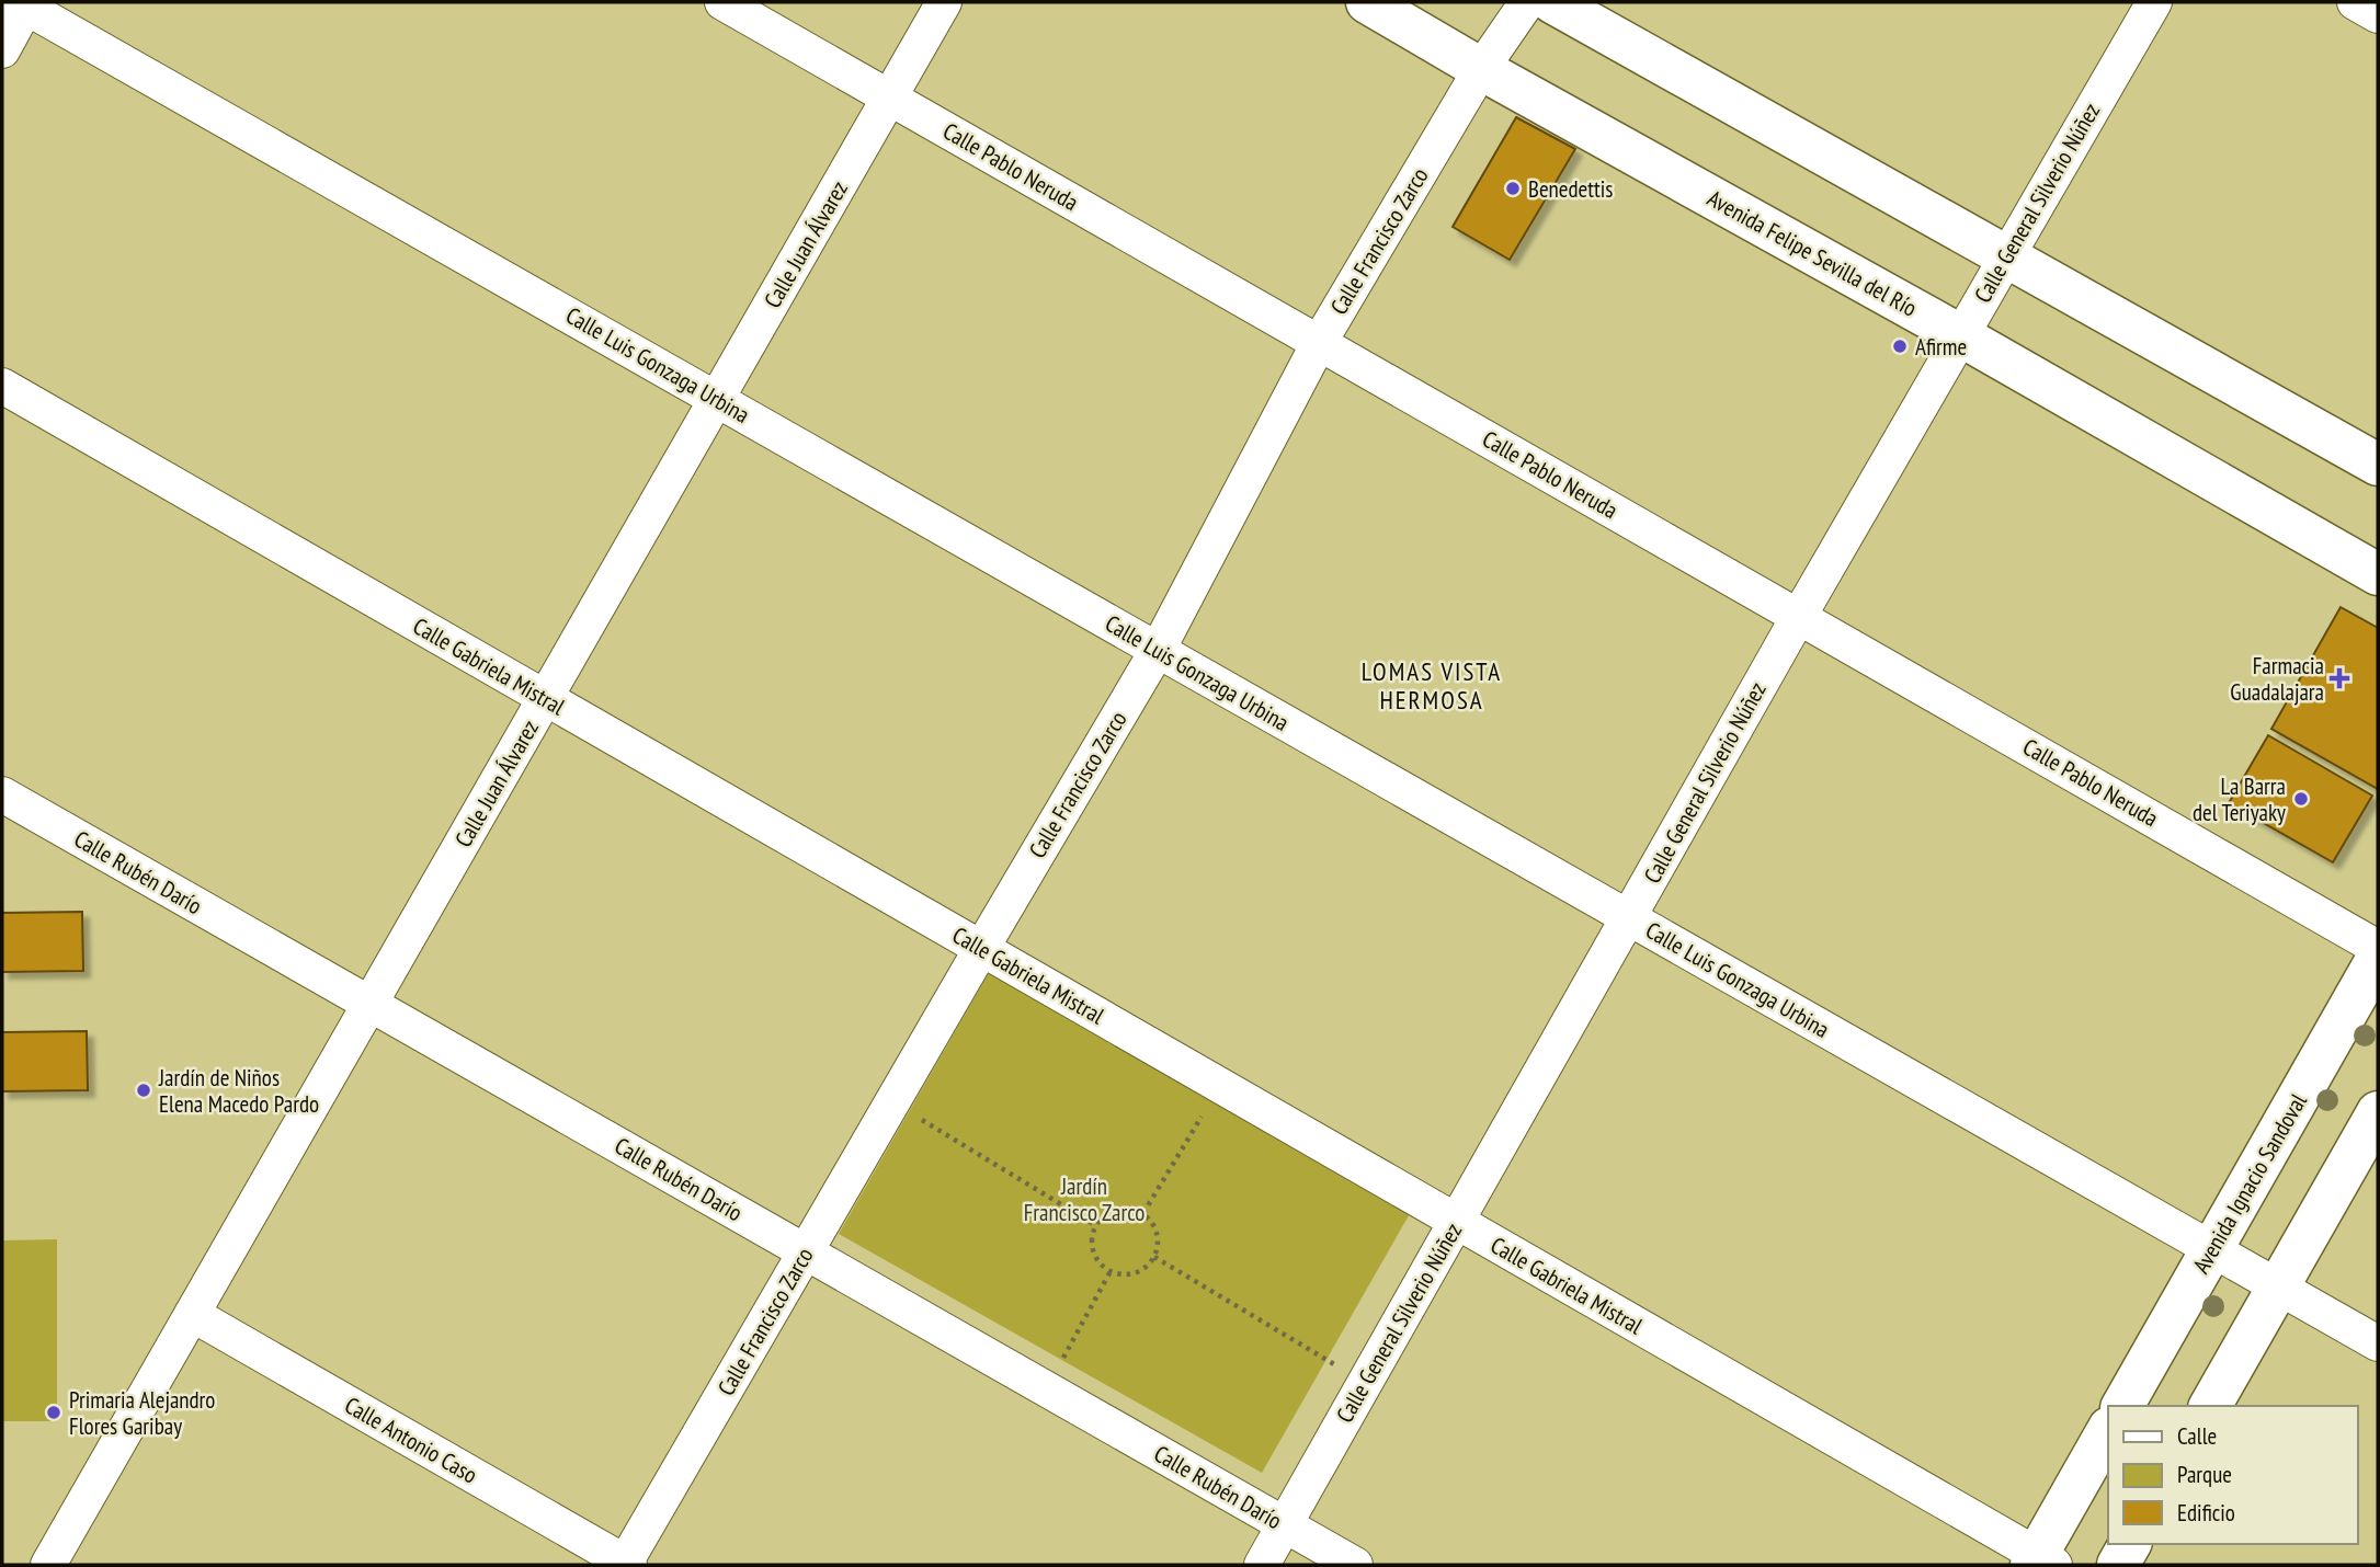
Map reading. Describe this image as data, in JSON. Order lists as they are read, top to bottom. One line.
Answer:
{"streets":{"main road":["Avenida Felipe Sevilla del Río","Avenida Ignacio Sandoval"],"street":["Calle Pablo Neruda","Calle General Silverio Núñez","Calle Francisco Zarco","Calle Juan Álvarez","Calle Luis Gonzaga Urbina","Calle Gabriela Mistral","Calle Rubén Darío","Calle Antonio Caso"]},"crossings":[["Calle Pablo Neruda","Calle General Silverio Núñez"],["Calle Pablo Neruda","Calle Francisco Zarco"],["Calle Pablo Neruda","Calle Juan Álvarez"],["Calle General Silverio Núñez","Avenida Felipe Sevilla del Río"],["Calle General Silverio Núñez","Calle Luis Gonzaga Urbina"],["Calle General Silverio Núñez","Calle Gabriela Mistral"],["Calle General Silverio Núñez","Calle Rubén Darío"],["Calle Francisco Zarco","Avenida Felipe Sevilla del Río"],["Calle Francisco Zarco","Calle Luis Gonzaga Urbina"],["Calle Francisco Zarco","Calle Gabriela Mistral"],["Calle Francisco Zarco","Calle Rubén Darío"],["Calle Francisco Zarco","Calle Antonio Caso"],["Calle Juan Álvarez","Calle Luis Gonzaga Urbina"],["Calle Juan Álvarez","Calle Gabriela Mistral"],["Calle Juan Álvarez","Calle Rubén Darío"],["Calle Juan Álvarez","Calle Antonio Caso"],["Calle Luis Gonzaga Urbina","Avenida Ignacio Sandoval"]],"districts":["LOMAS VISTA HERMOSA"],"parks":["Jardín Francisco Zarco"],"places":{"other":["Benedettis","Afirme","La Barra del Teriyaky","Jardín de Niños Elena Macedo Pardo","Primaria Alejandro Flores Garibay"],"health":["Farmacia Guadalajara"]},"legend":["Calle","Parque","Edificio"]}
